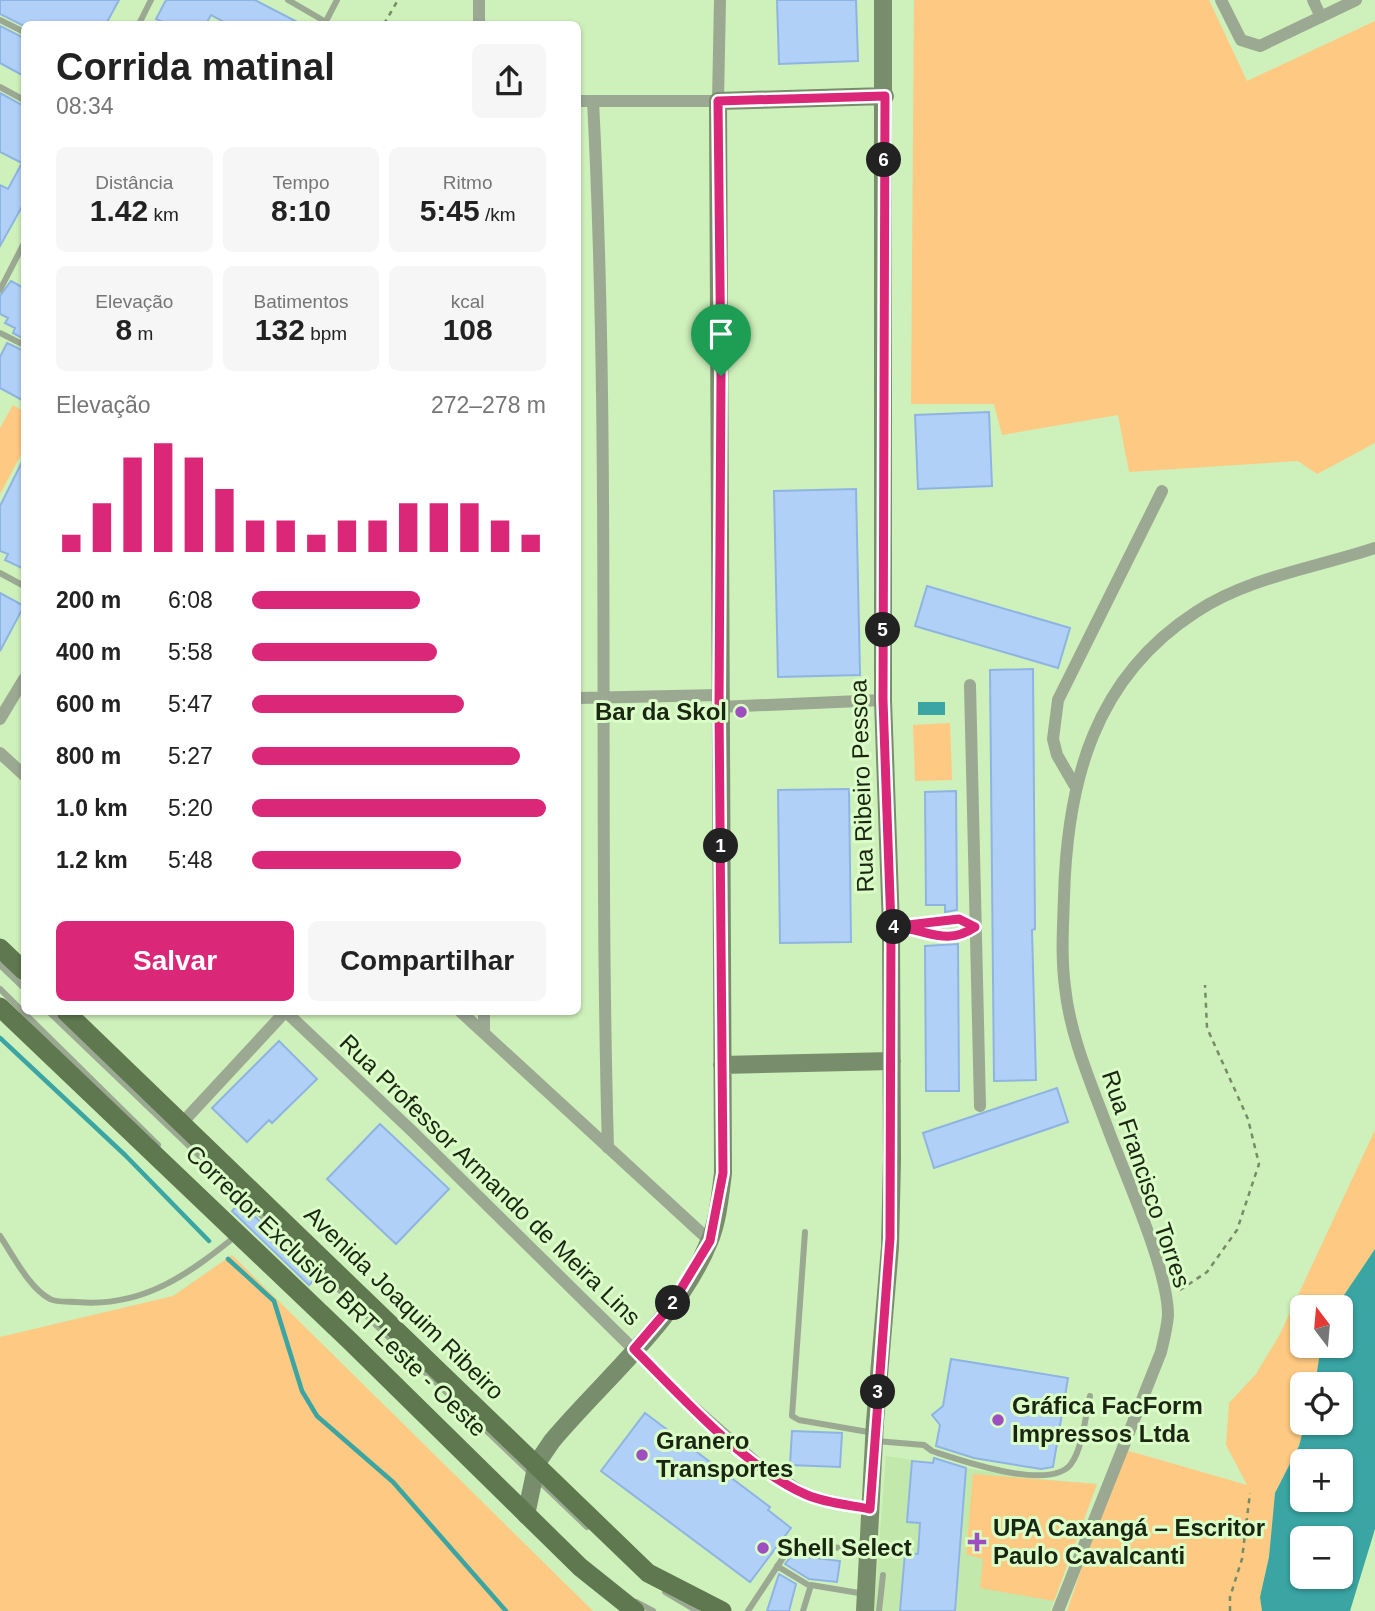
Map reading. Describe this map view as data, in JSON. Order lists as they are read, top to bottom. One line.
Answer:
{"streets":{"main road":["Rua Ribeiro Pessoa","Avenida Joaquim Ribeiro"],"street":["Rua Francisco Torres","Rua Professor Armando de Meira Lins"],"lane":["Corredor Exclusivo BRT Leste - Oeste"]},"crossings":[["Rua Ribeiro Pessoa","Rua Professor Armando de Meira Lins"],["Corredor Exclusivo BRT Leste - Oeste","Avenida Joaquim Ribeiro"]],"places":{"other":["Bar da Skol","Gráfica FacForm Impressos Ltda","Granero Transportes","Shell Select"],"health":["UPA Caxangá – Escritor Paulo Cavalcanti"]},"north":"top","page":{"heading":["Corrida matinal","08:34"],"stats":[["Distância","1.42 km"],["Tempo","8:10"],["Ritmo","5:45 /km"],["Elevação","8 m"],["Batimentos","132 bpm"],["kcal","108"]],"pins":["6","5","1","4","2","3"],"chart":["Elevação","272–278 m"],"list":[{"name":"200 m","note":"6:08"},{"name":"400 m","note":"5:58"},{"name":"600 m","note":"5:47"},{"name":"800 m","note":"5:27"},{"name":"1.0 km","note":"5:20"},{"name":"1.2 km","note":"5:48"}],"buttons":["Salvar","Compartilhar"],"map_buttons":["+","−"]}}
